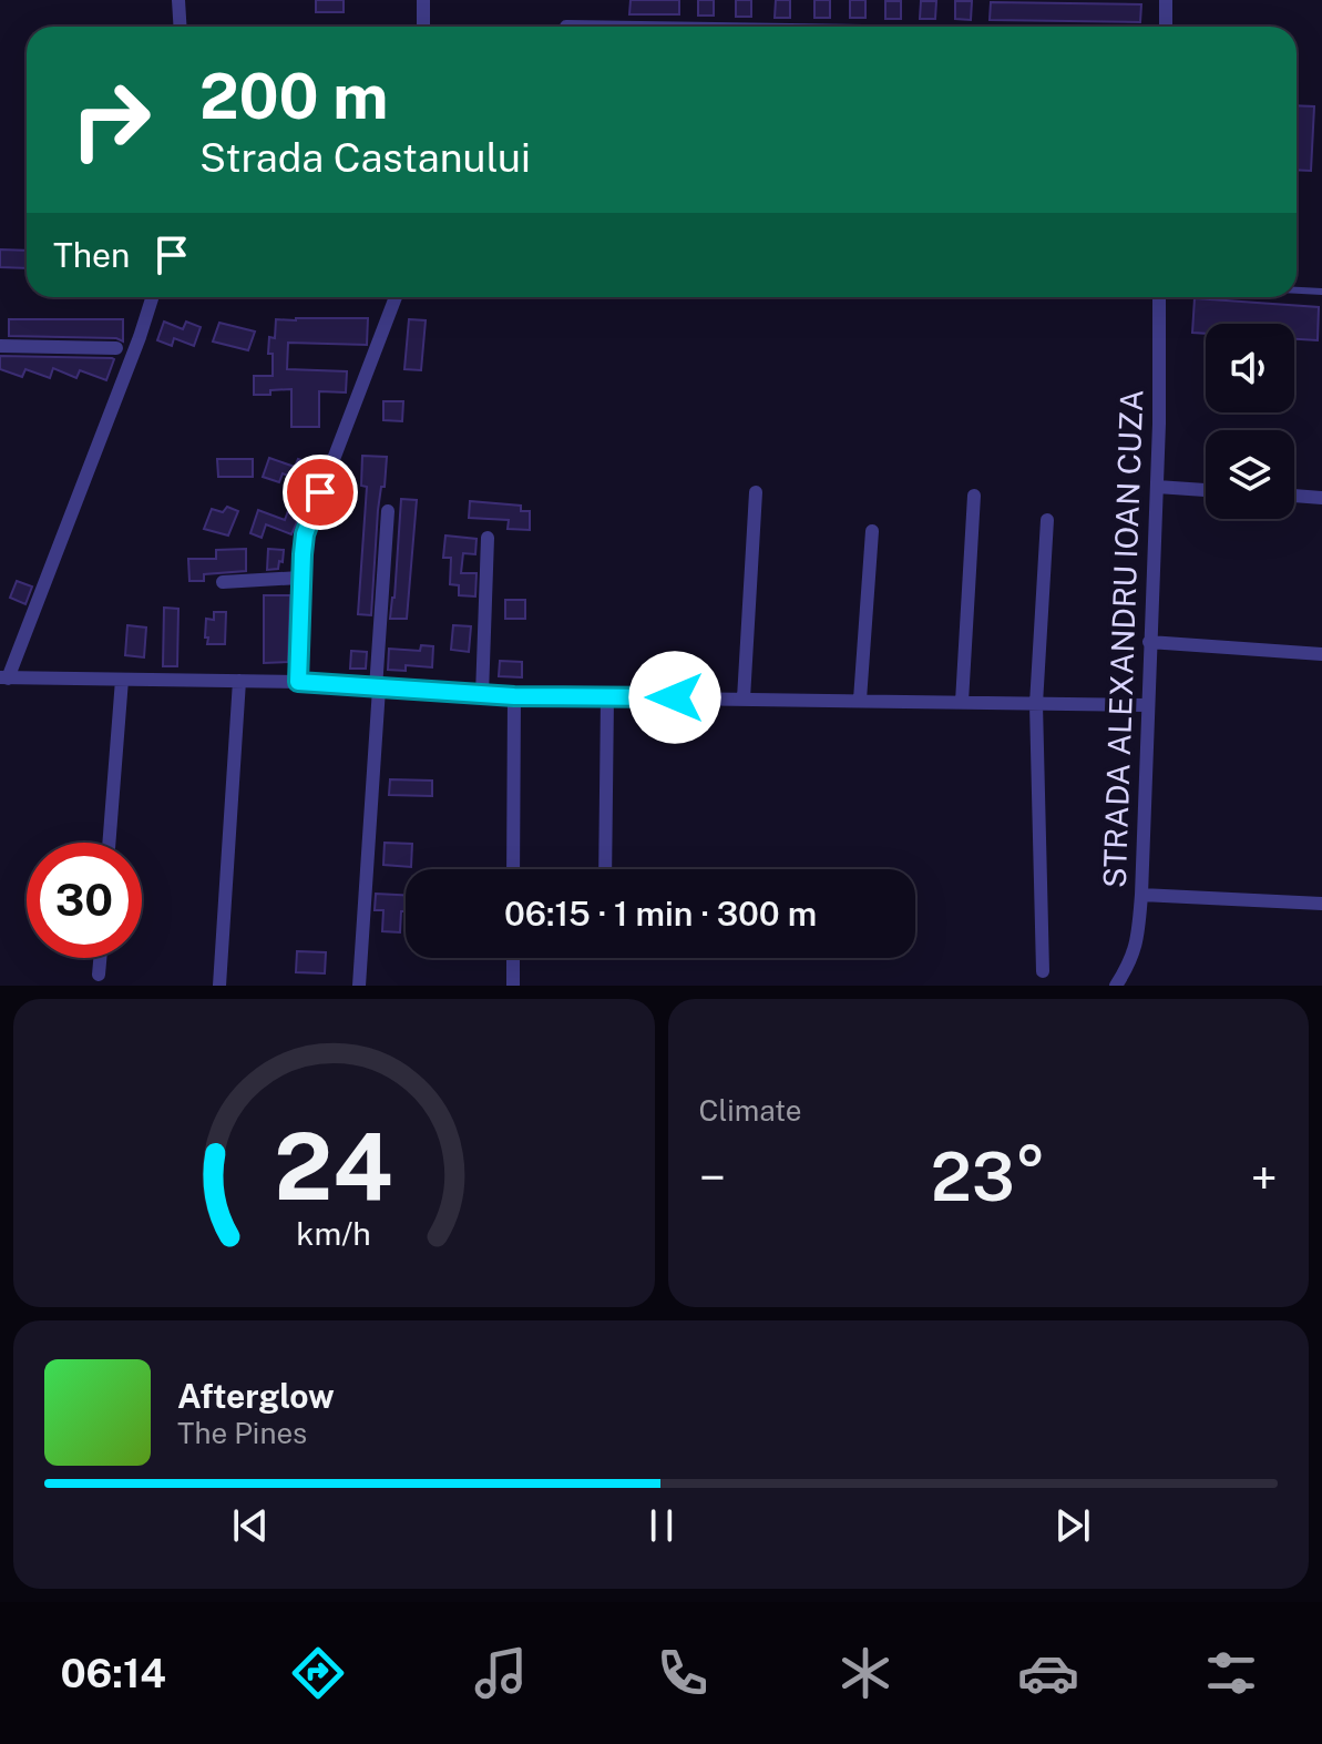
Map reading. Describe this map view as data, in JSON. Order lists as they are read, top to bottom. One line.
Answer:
{"streets":{"street":["STRADA ALEXANDRU IOAN CUZA"]},"page":{"turn":["200 m","Strada Castanului"],"then":"Then","limit":"30","trip":"06:15 · 1 min · 300 m","tile":"Climate","heat":["−","23°","+"],"song":["Afterglow","The Pines"],"tabs":"06:14","gauge":["24","km/h"]}}
